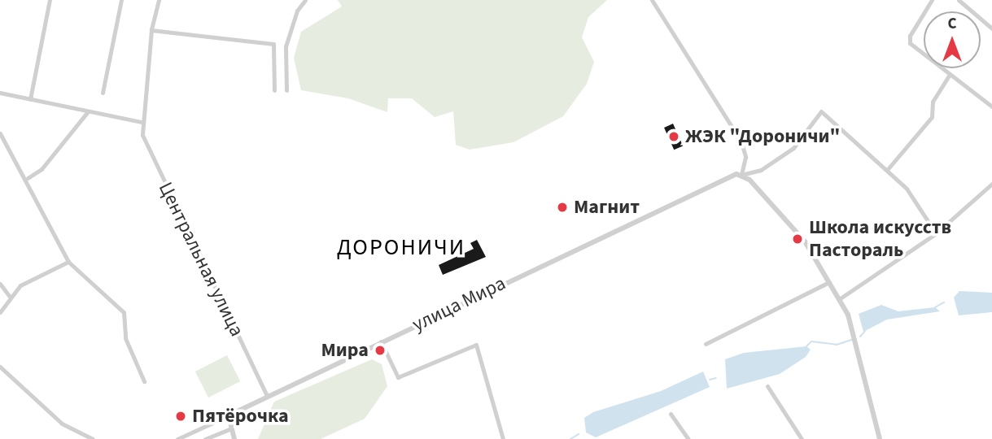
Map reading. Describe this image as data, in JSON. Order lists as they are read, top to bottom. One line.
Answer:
{"streets":{"street":["Центральная улица","улица Мира"]},"crossings":[["Центральная улица","улица Мира"]],"districts":["ДОРОНИЧИ"],"places":["ЖЭК \"Дороничи\"","Магнит","Школа искусств Пастораль","Мира","Пятёрочка"],"north":"top"}
